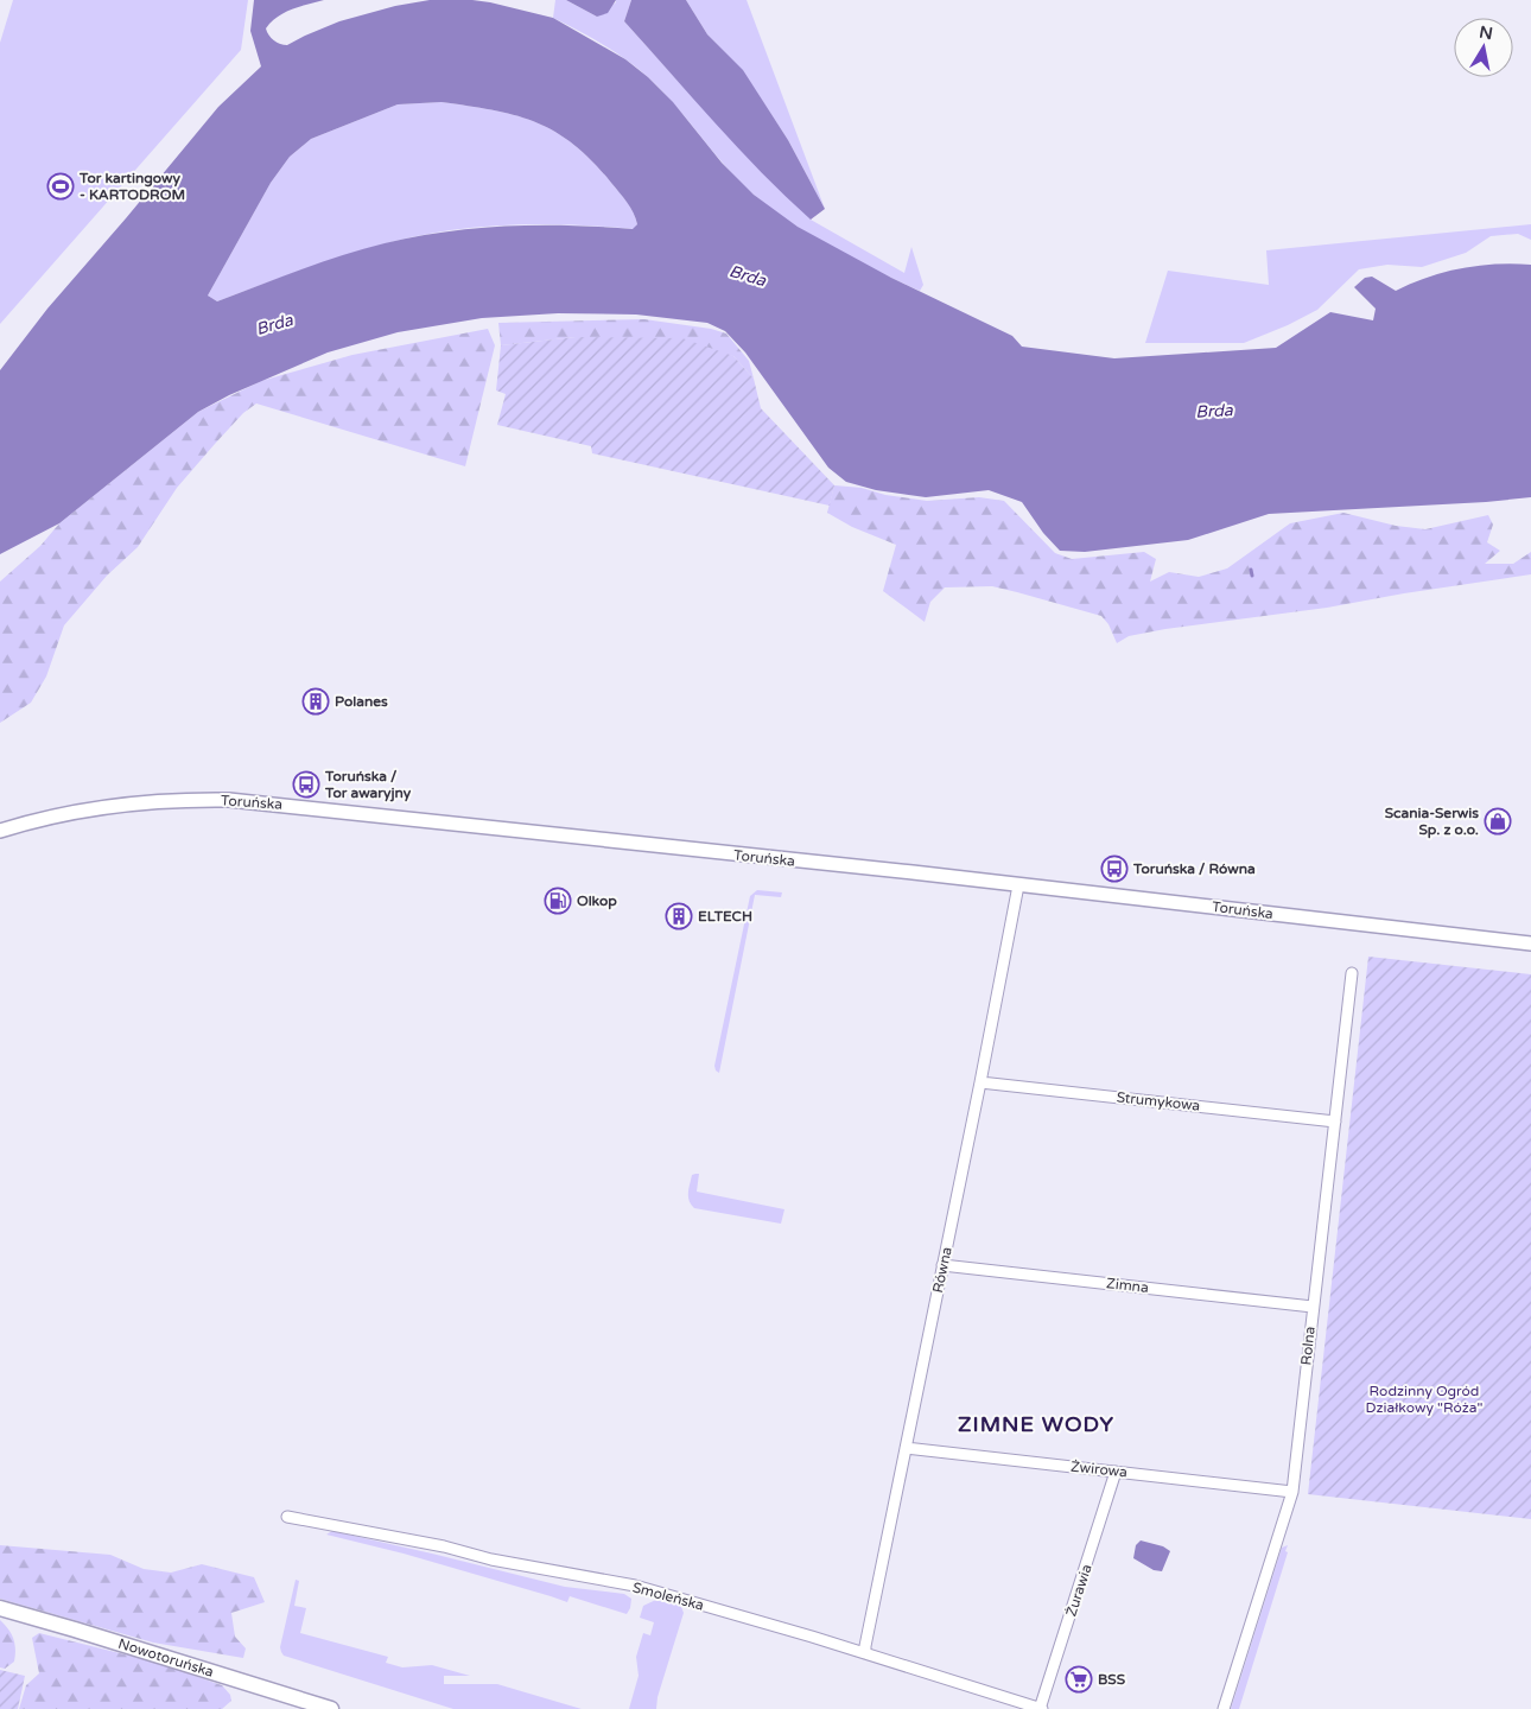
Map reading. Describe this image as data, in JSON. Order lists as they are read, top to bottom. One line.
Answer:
{"streets":{"main road":["Nowotoruńska"],"street":["Toruńska","Strumykowa","Równa","Zimna","Rolna","Żwirowa","Żurawia","Smoleńska"]},"crossings":[["Toruńska","Równa"],["Strumykowa","Równa"],["Strumykowa","Rolna"],["Równa","Zimna"],["Równa","Żwirowa"],["Równa","Smoleńska"],["Zimna","Rolna"],["Rolna","Żwirowa"],["Żwirowa","Żurawia"],["Żurawia","Smoleńska"]],"districts":["ZIMNE WODY"],"water":["Brda"],"parks":["Rodzinny Ogród Działkowy \"Róża\""],"places":{"sports":["Tor kartingowy - KARTODROM"],"building":["Polanes","ELTECH"],"bus stop":["Toruńska / Tor awaryjny","Toruńska / Równa"],"shop":["Scania-Serwis Sp. z o.o."],"fuel station":["Olkop"],"supermarket":["BSS"]},"north":"top"}
